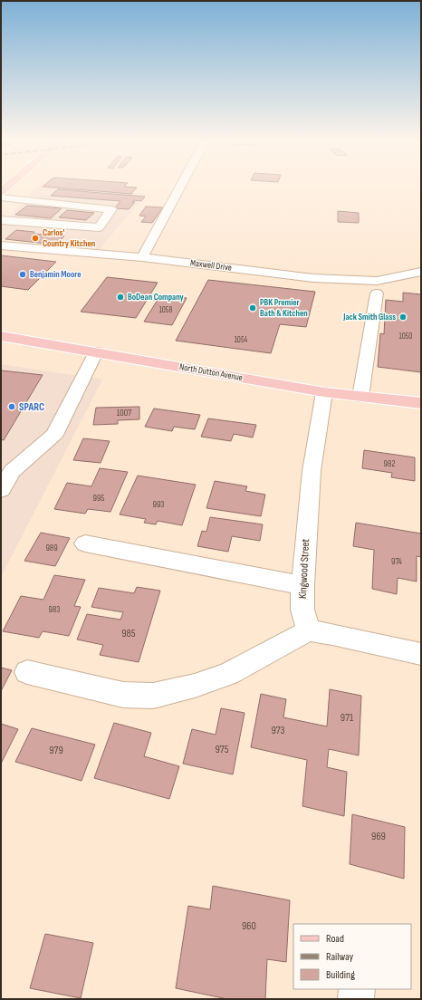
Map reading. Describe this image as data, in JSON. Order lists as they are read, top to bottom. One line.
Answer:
{"streets":{"main road":["North Dutton Avenue"],"street":["Maxwell Drive","Kingwood Street"]},"crossings":[["North Dutton Avenue","Kingwood Street"]],"places":["Carlos' Country Kitchen","Benjamin Moore","BoDean Company","PBK Premier Bath & Kitchen","Jack Smith Glass","SPARC"],"house_numbers":["1058","1050","1054","1007","982","995","993","989","974","983","985","971","973","975","979","969","960"],"legend":["Road","Railway","Building"]}
